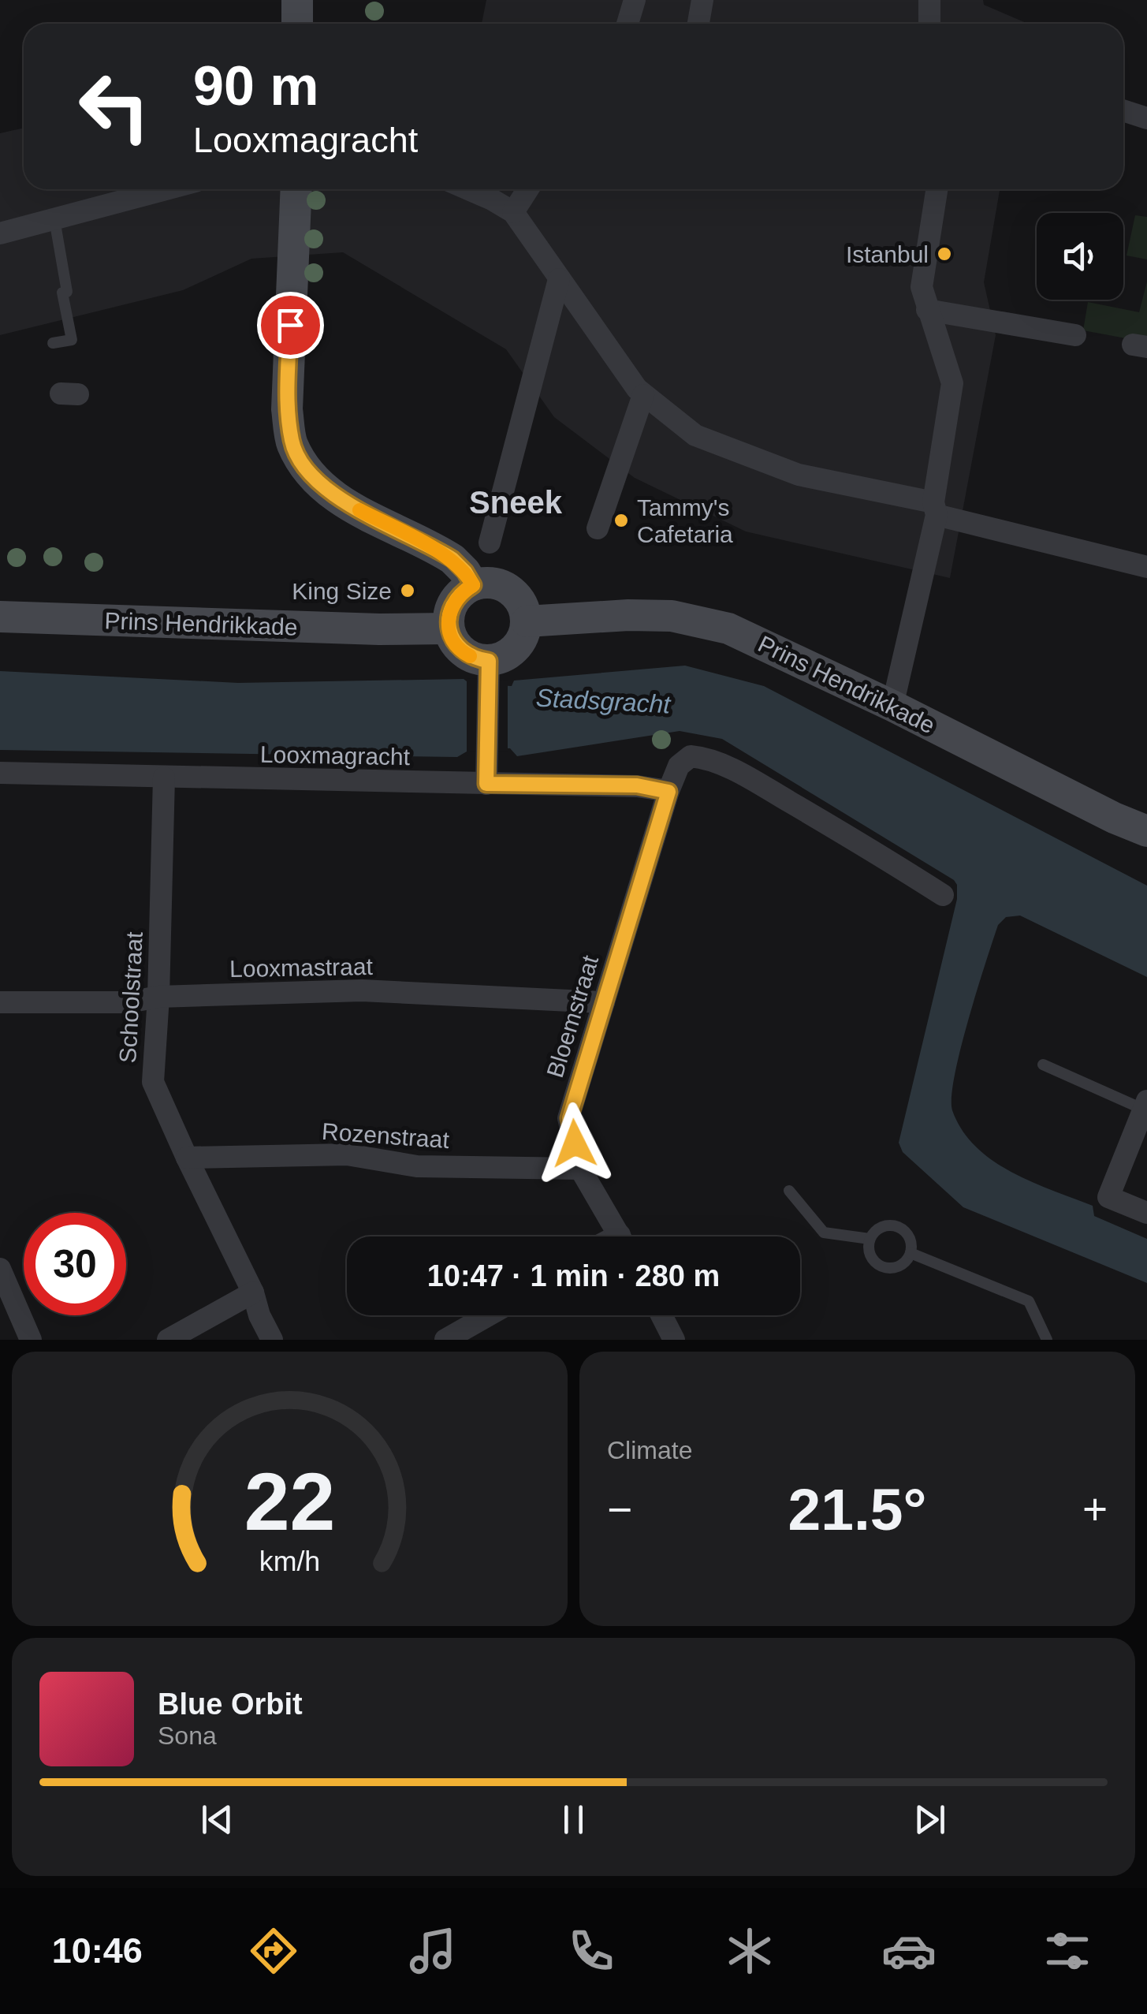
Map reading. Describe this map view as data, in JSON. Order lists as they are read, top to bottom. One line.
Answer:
{"streets":{"main road":["Prins Hendrikkade"],"street":["Looxmagracht","Looxmastraat","Schoolstraat","Bloemstraat","Rozenstraat"]},"crossings":[["Looxmagracht","Schoolstraat"],["Looxmagracht","Bloemstraat"],["Looxmastraat","Schoolstraat"],["Looxmastraat","Bloemstraat"],["Schoolstraat","Rozenstraat"],["Bloemstraat","Rozenstraat"]],"districts":["Sneek"],"water":["Stadsgracht"],"places":["Istanbul","Tammy's Cafetaria","King Size"],"page":{"turn":["90 m","Looxmagracht"],"limit":"30","trip":"10:47 · 1 min · 280 m","tile":"Climate","heat":["−","21.5°","+"],"song":["Blue Orbit","Sona"],"tabs":"10:46","gauge":["22","km/h"]}}
